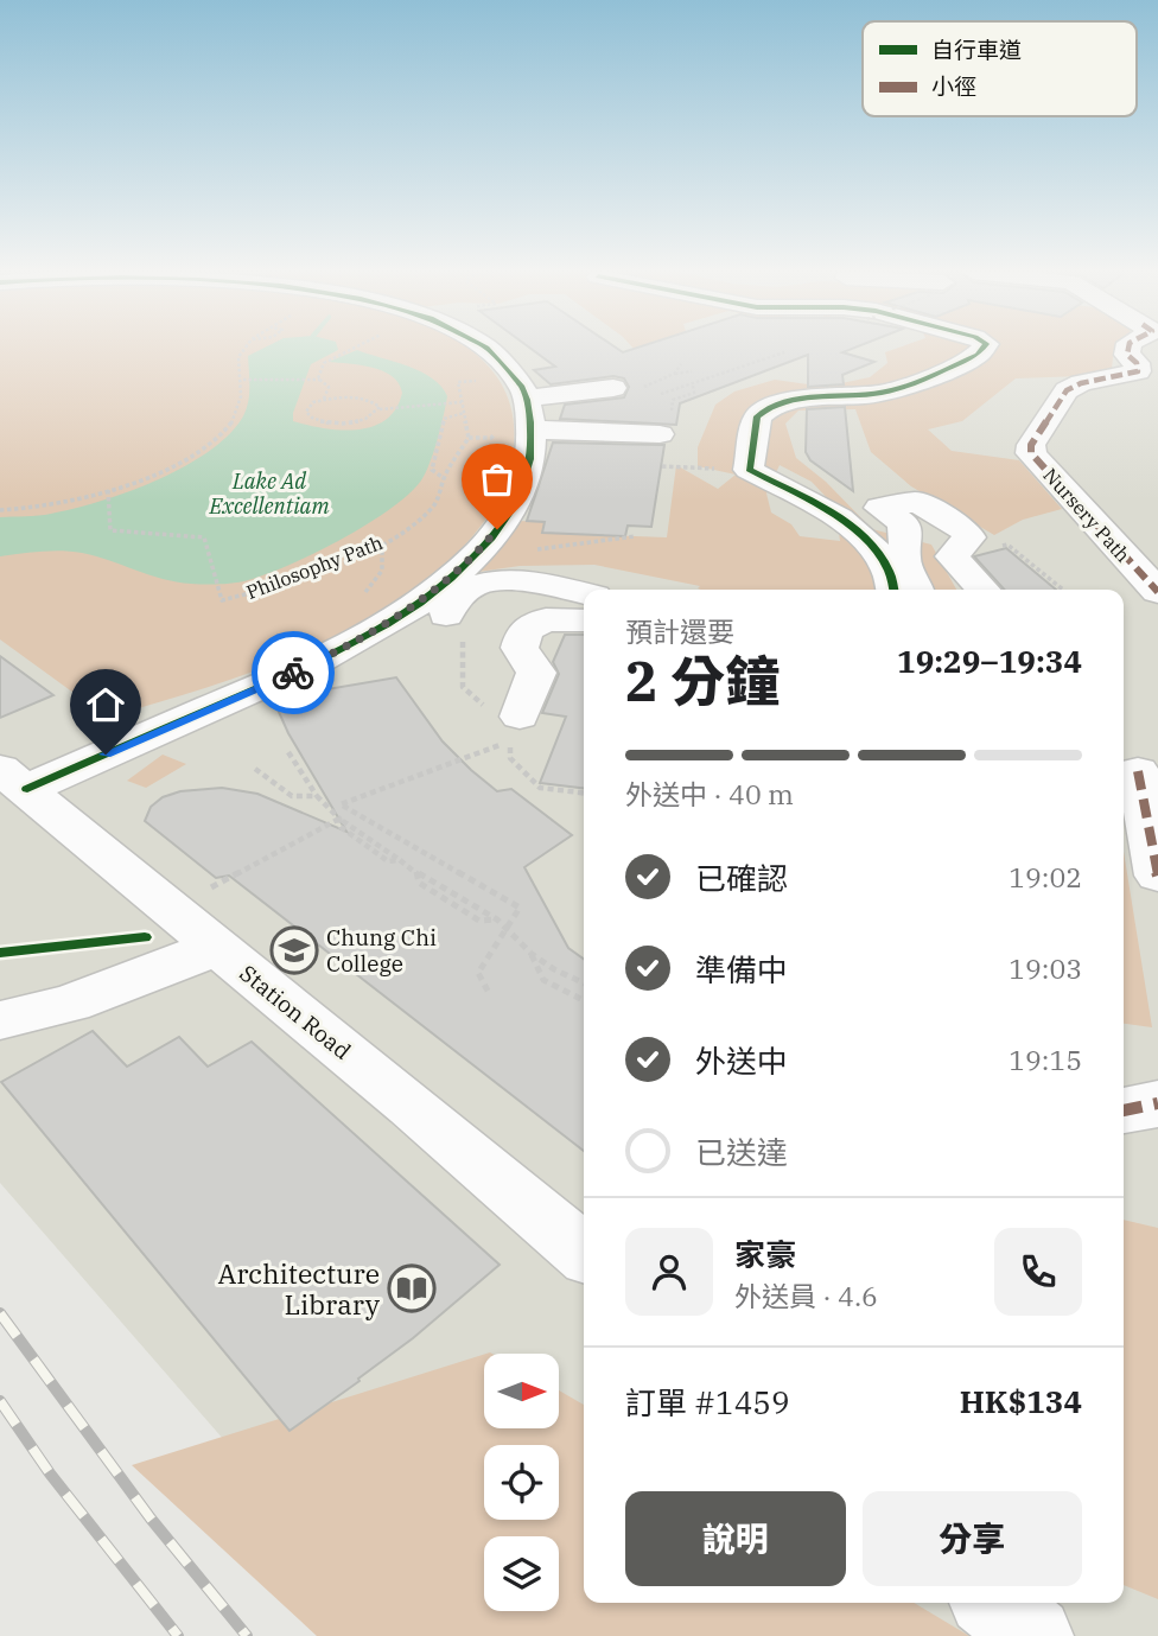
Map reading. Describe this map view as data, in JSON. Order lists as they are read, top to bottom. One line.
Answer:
{"streets":{"street":["Nursery Path","Station Road"],"path":["Philosophy Path"]},"water":["Lake Ad Excellentiam"],"places":{"school or university":["Chung Chi College"],"library":["Architecture Library"]},"legend":["自行車道","小徑"],"north":"right","page":{"heading":["2 分鐘","預計還要","19:29–19:34"],"panel":["家豪","外送員 · 4.6","訂單 #1459","HK$134"],"bar":"外送中 · 40 m","list":[["已確認","19:02"],["準備中","19:03"],["外送中","19:15"],"已送達"],"buttons":["說明","分享"]}}
